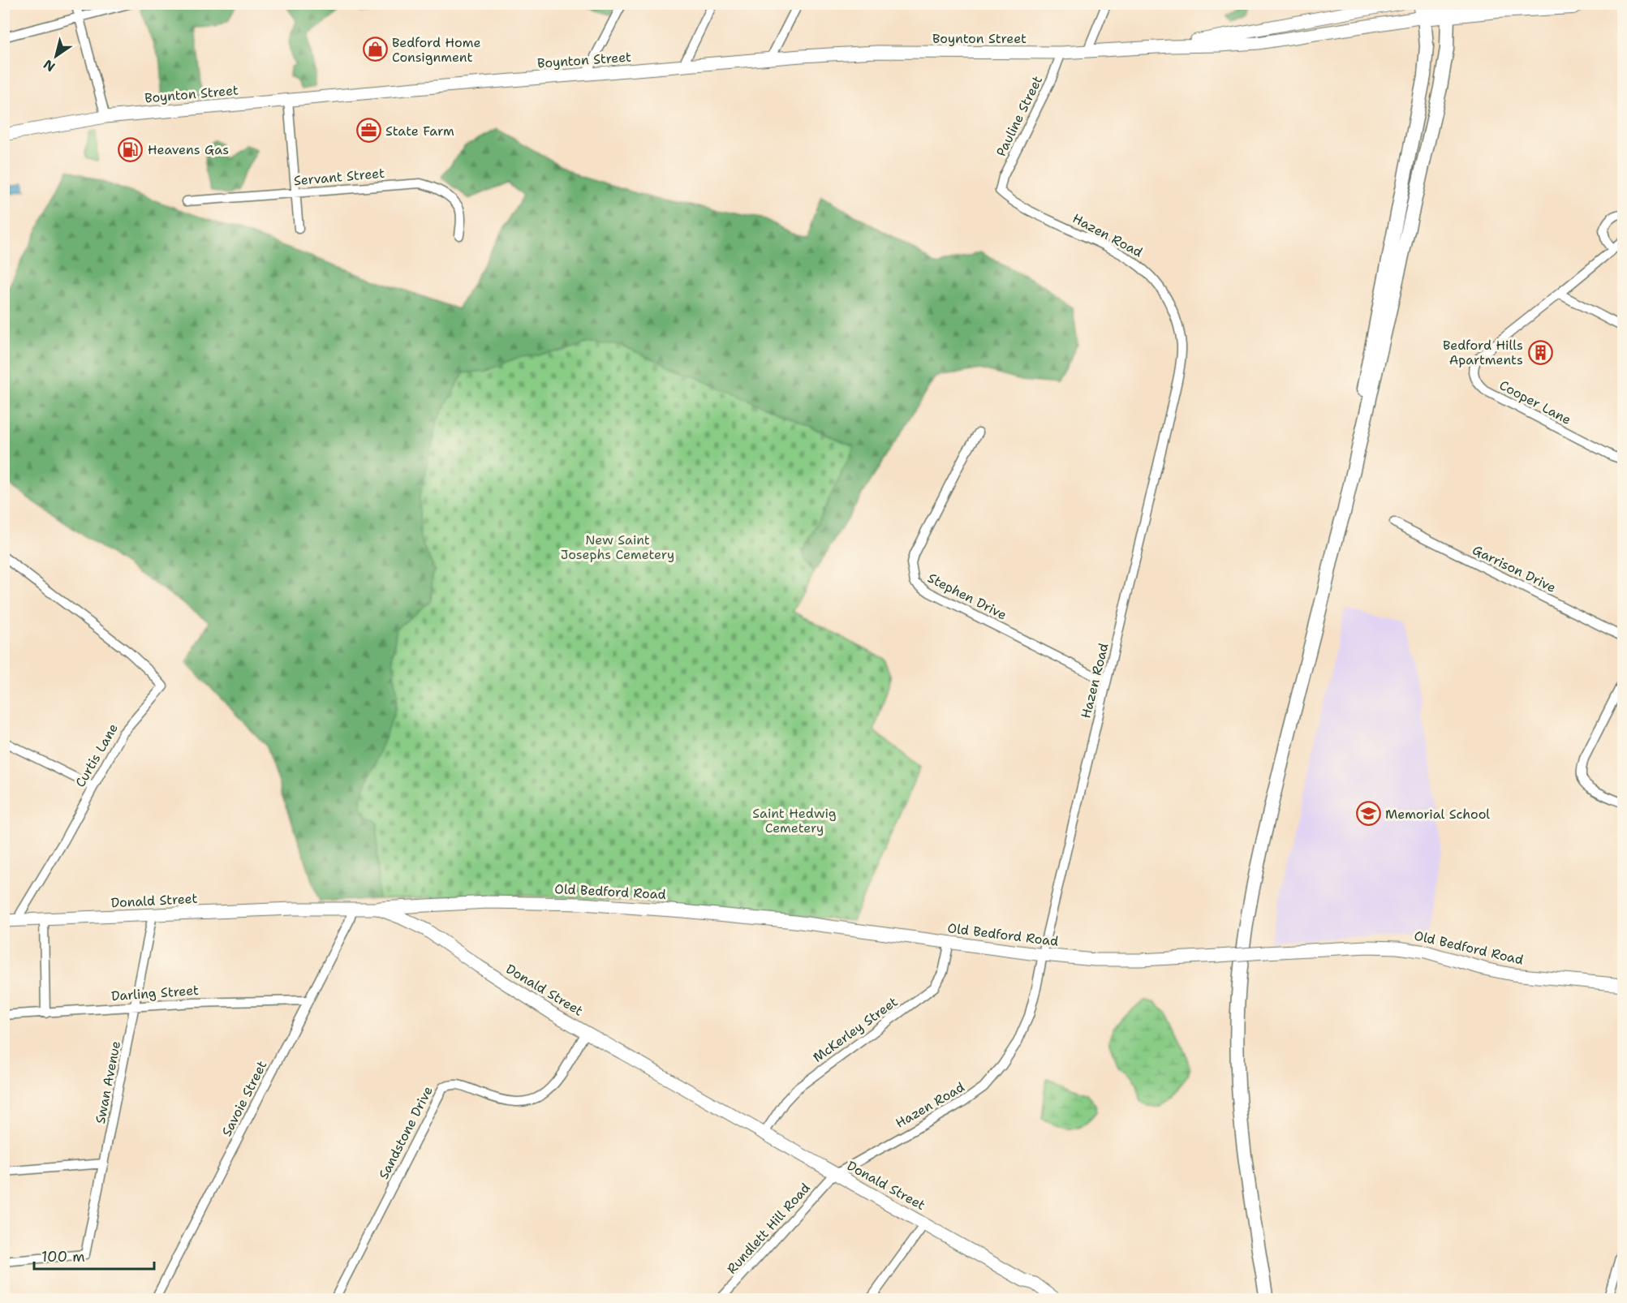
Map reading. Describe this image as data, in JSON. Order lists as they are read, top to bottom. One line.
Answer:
{"streets":{"street":["Boynton Street","Pauline Street","Servant Street","Hazen Road","Cooper Lane","Garrison Drive","Stephen Drive","Curtis Lane","Old Bedford Road","Donald Street","Darling Street","McKerley Street","Swan Avenue","Savoie Street","Sandstone Drive","Rundlett Hill Road"]},"crossings":[["Boynton Street","Pauline Street"],["Pauline Street","Hazen Road"],["Hazen Road","Stephen Drive"],["Hazen Road","Old Bedford Road"],["Hazen Road","Donald Street"],["Hazen Road","Rundlett Hill Road"],["Curtis Lane","Donald Street"],["Old Bedford Road","Donald Street"],["Old Bedford Road","McKerley Street"],["Donald Street","McKerley Street"],["Donald Street","Swan Avenue"],["Donald Street","Savoie Street"],["Donald Street","Sandstone Drive"],["Donald Street","Rundlett Hill Road"],["Darling Street","Swan Avenue"],["Darling Street","Savoie Street"]],"parks":["New Saint Josephs Cemetery","Saint Hedwig Cemetery"],"places":{"shop":["Bedford Home Consignment"],"office":["State Farm"],"fuel station":["Heavens Gas"],"building":["Bedford Hills Apartments"],"school or university":["Memorial School"]},"scale_bar":"100 m","north":"bottom left"}
